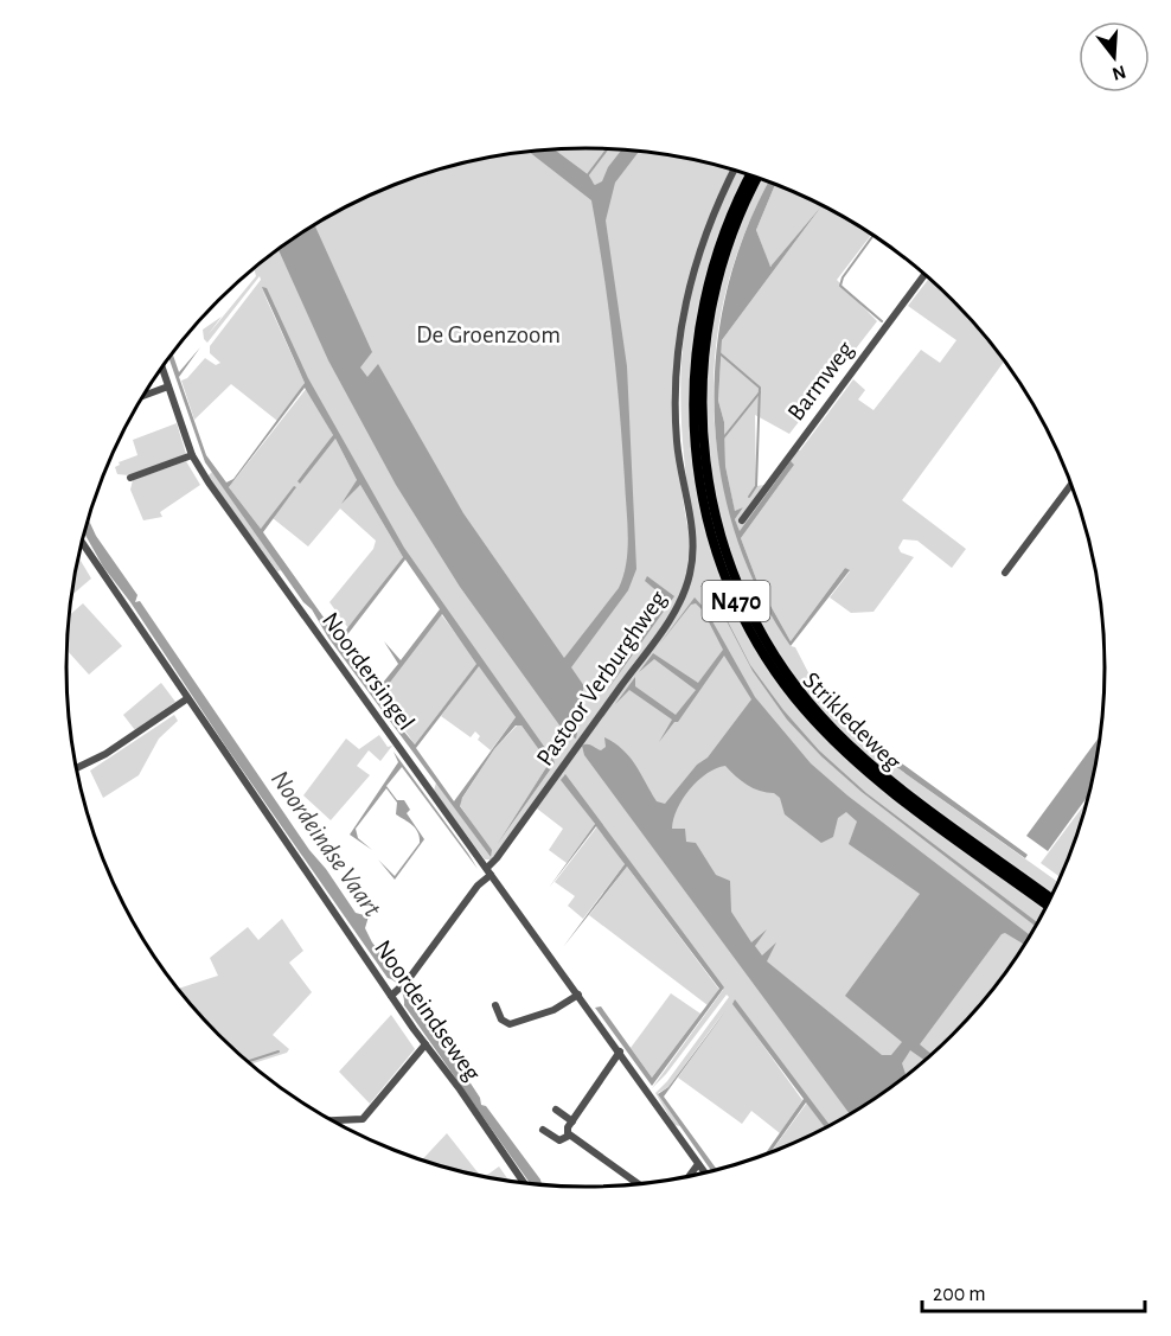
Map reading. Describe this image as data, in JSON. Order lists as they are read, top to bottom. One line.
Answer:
{"streets":{"main road":["N470","Strikledeweg"],"street":["Barmweg","Noordersingel","Pastoor Verburghweg","Noordeindseweg"]},"crossings":[["Noordersingel","Pastoor Verburghweg"],["Pastoor Verburghweg","Noordeindseweg"]],"water":["Noordeindse Vaart"],"parks":["De Groenzoom"],"scale_bar":"200 m","north":"bottom"}
